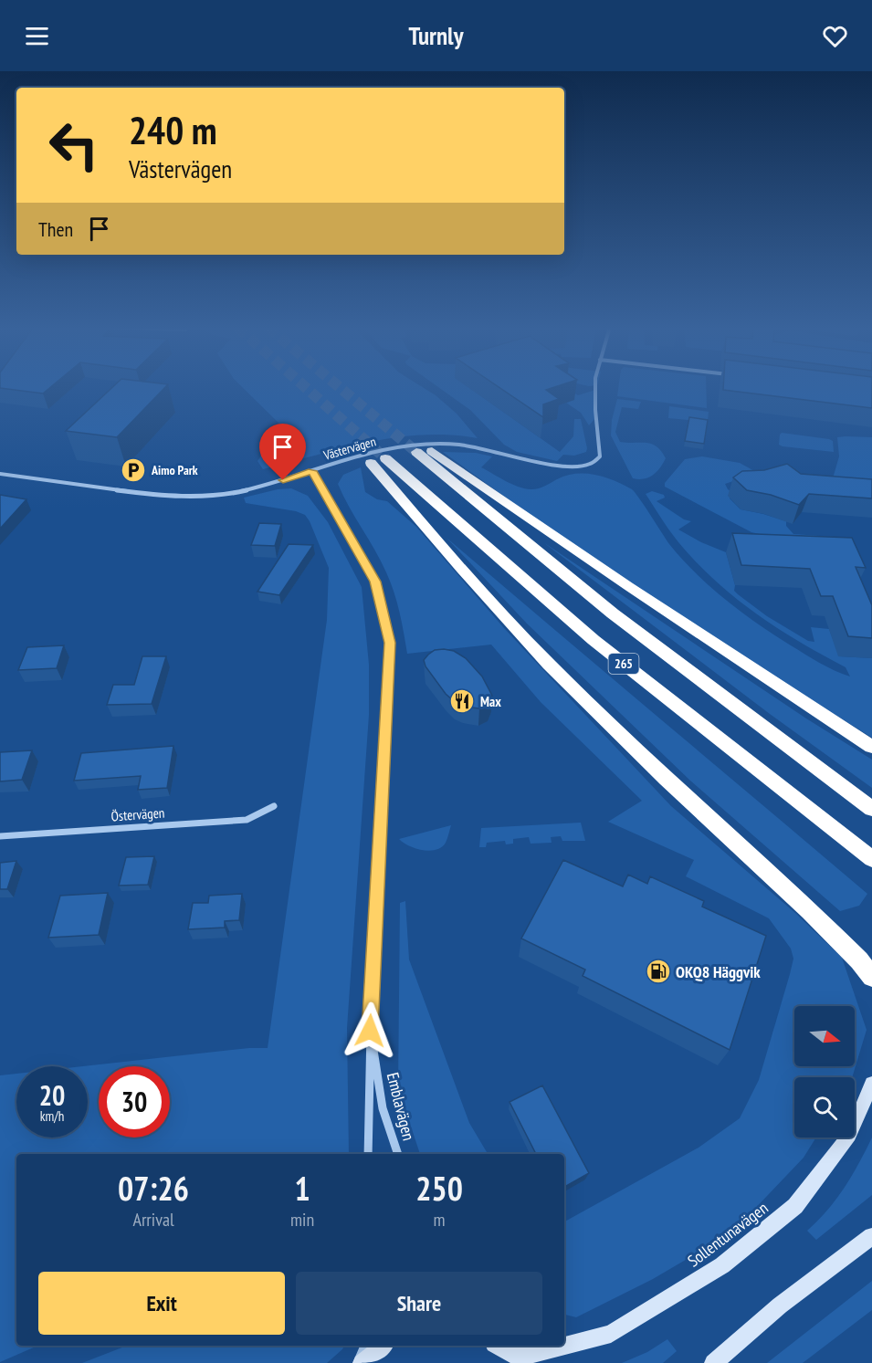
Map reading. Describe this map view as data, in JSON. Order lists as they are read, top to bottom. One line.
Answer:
{"streets":{"highway":["265"],"main road":["Sollentunavägen"],"street":["Västervägen","Östervägen","Emblavägen"]},"crossings":[["Västervägen","Emblavägen"]],"places":{"parking":["Aimo Park"],"restaurant":["Max"],"fuel station":["OKQ8 Häggvik"]},"north":"right","page":{"header":"Turnly","turn":["240 m","Västervägen"],"then":"Then","speed":"20 km/h","limit":"30","eta":["07:26","Arrival","1","min","250","m"],"buttons":["Exit","Share"]}}
